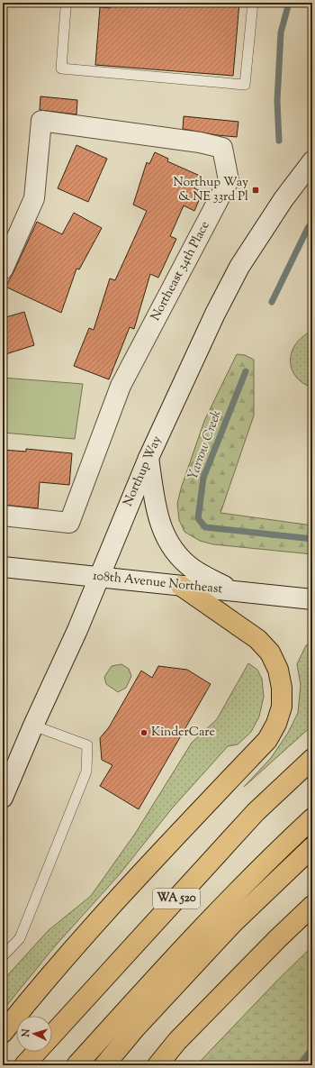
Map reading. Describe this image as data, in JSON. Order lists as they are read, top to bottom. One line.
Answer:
{"streets":{"highway":["WA 520"],"main road":["Northeast 34th Place","Northup Way","108th Avenue Northeast"]},"crossings":[["Northup Way","108th Avenue Northeast"]],"water":["Yarrow Creek"],"places":{"transit":["Northup Way & NE 33rd Pl"],"other":["KinderCare"]},"north":"left"}
